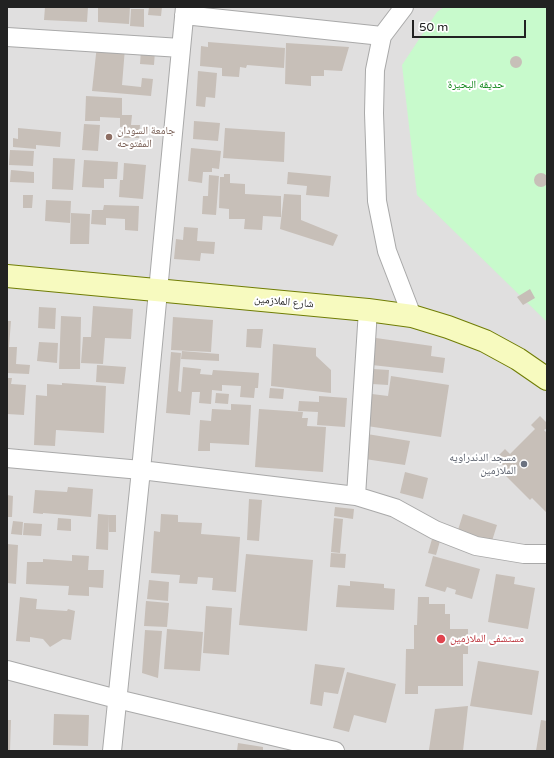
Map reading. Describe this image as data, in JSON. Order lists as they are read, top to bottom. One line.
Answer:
{"streets":{"street":["شارع الملازمين"]},"parks":["حديقه البحيرة"],"places":["جامعة السودان المفتوحه","مسجد الدندراويه الملازمين","مستشفى الملازمين"],"scale_bar":"50 m"}
